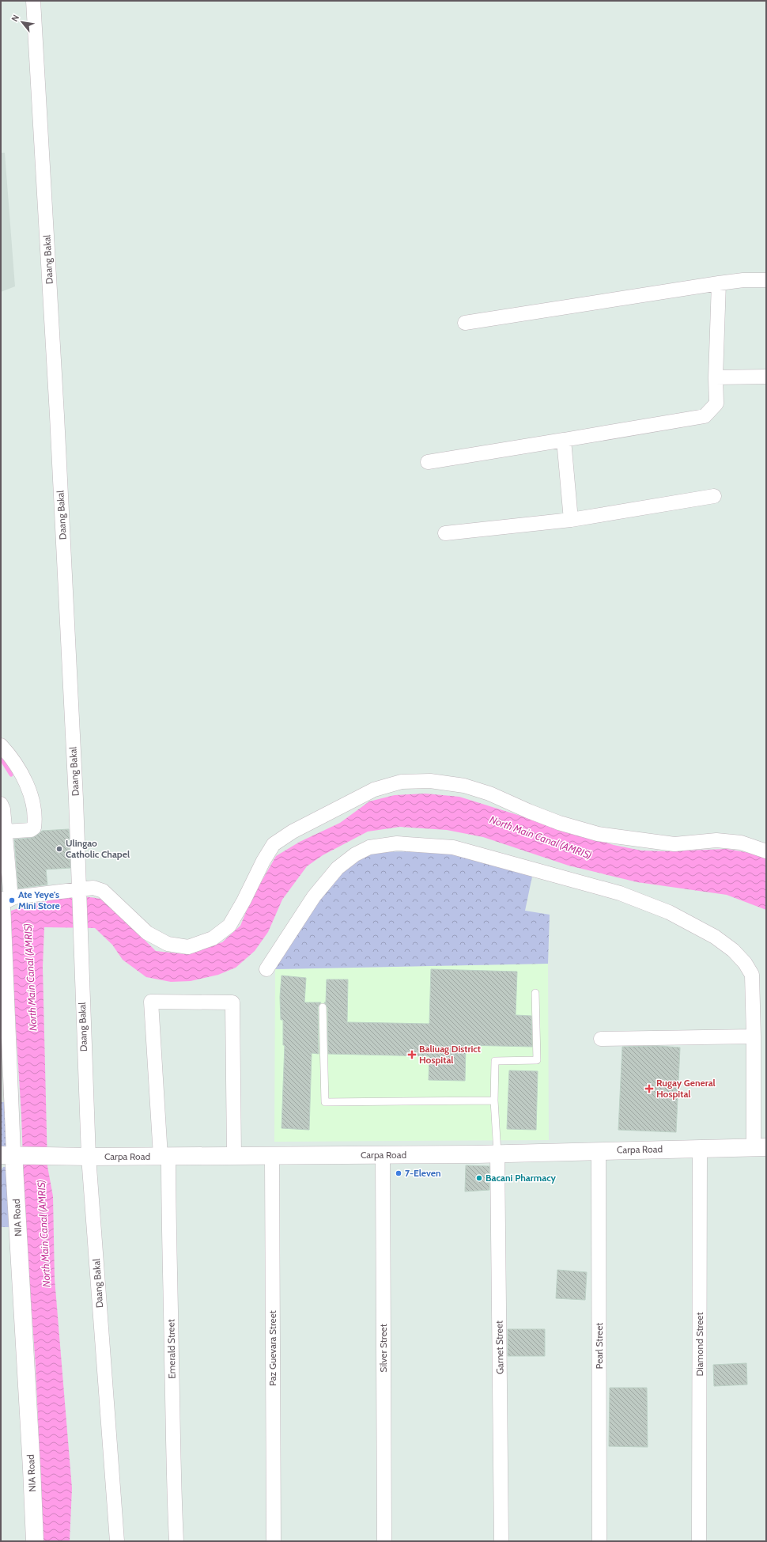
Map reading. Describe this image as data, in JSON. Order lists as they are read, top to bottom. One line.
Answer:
{"streets":{"street":["Daang Bakal","Carpa Road","NIA Road","Diamond Street","Pearl Street","Garnet Street","Paz Guevara Street","Silver Street","Emerald Street"]},"crossings":[["Daang Bakal","Carpa Road"],["Carpa Road","NIA Road"],["Carpa Road","Diamond Street"],["Carpa Road","Pearl Street"],["Carpa Road","Garnet Street"],["Carpa Road","Paz Guevara Street"],["Carpa Road","Silver Street"],["Carpa Road","Emerald Street"]],"water":["North Main Canal (AMRIS)"],"places":{"other":["Ulingao Catholic Chapel","Ate Yeye's Mini Store","7-Eleven","Bacani Pharmacy"],"health":["Baliuag District Hospital","Rugay General Hospital"]},"north":"top left"}
